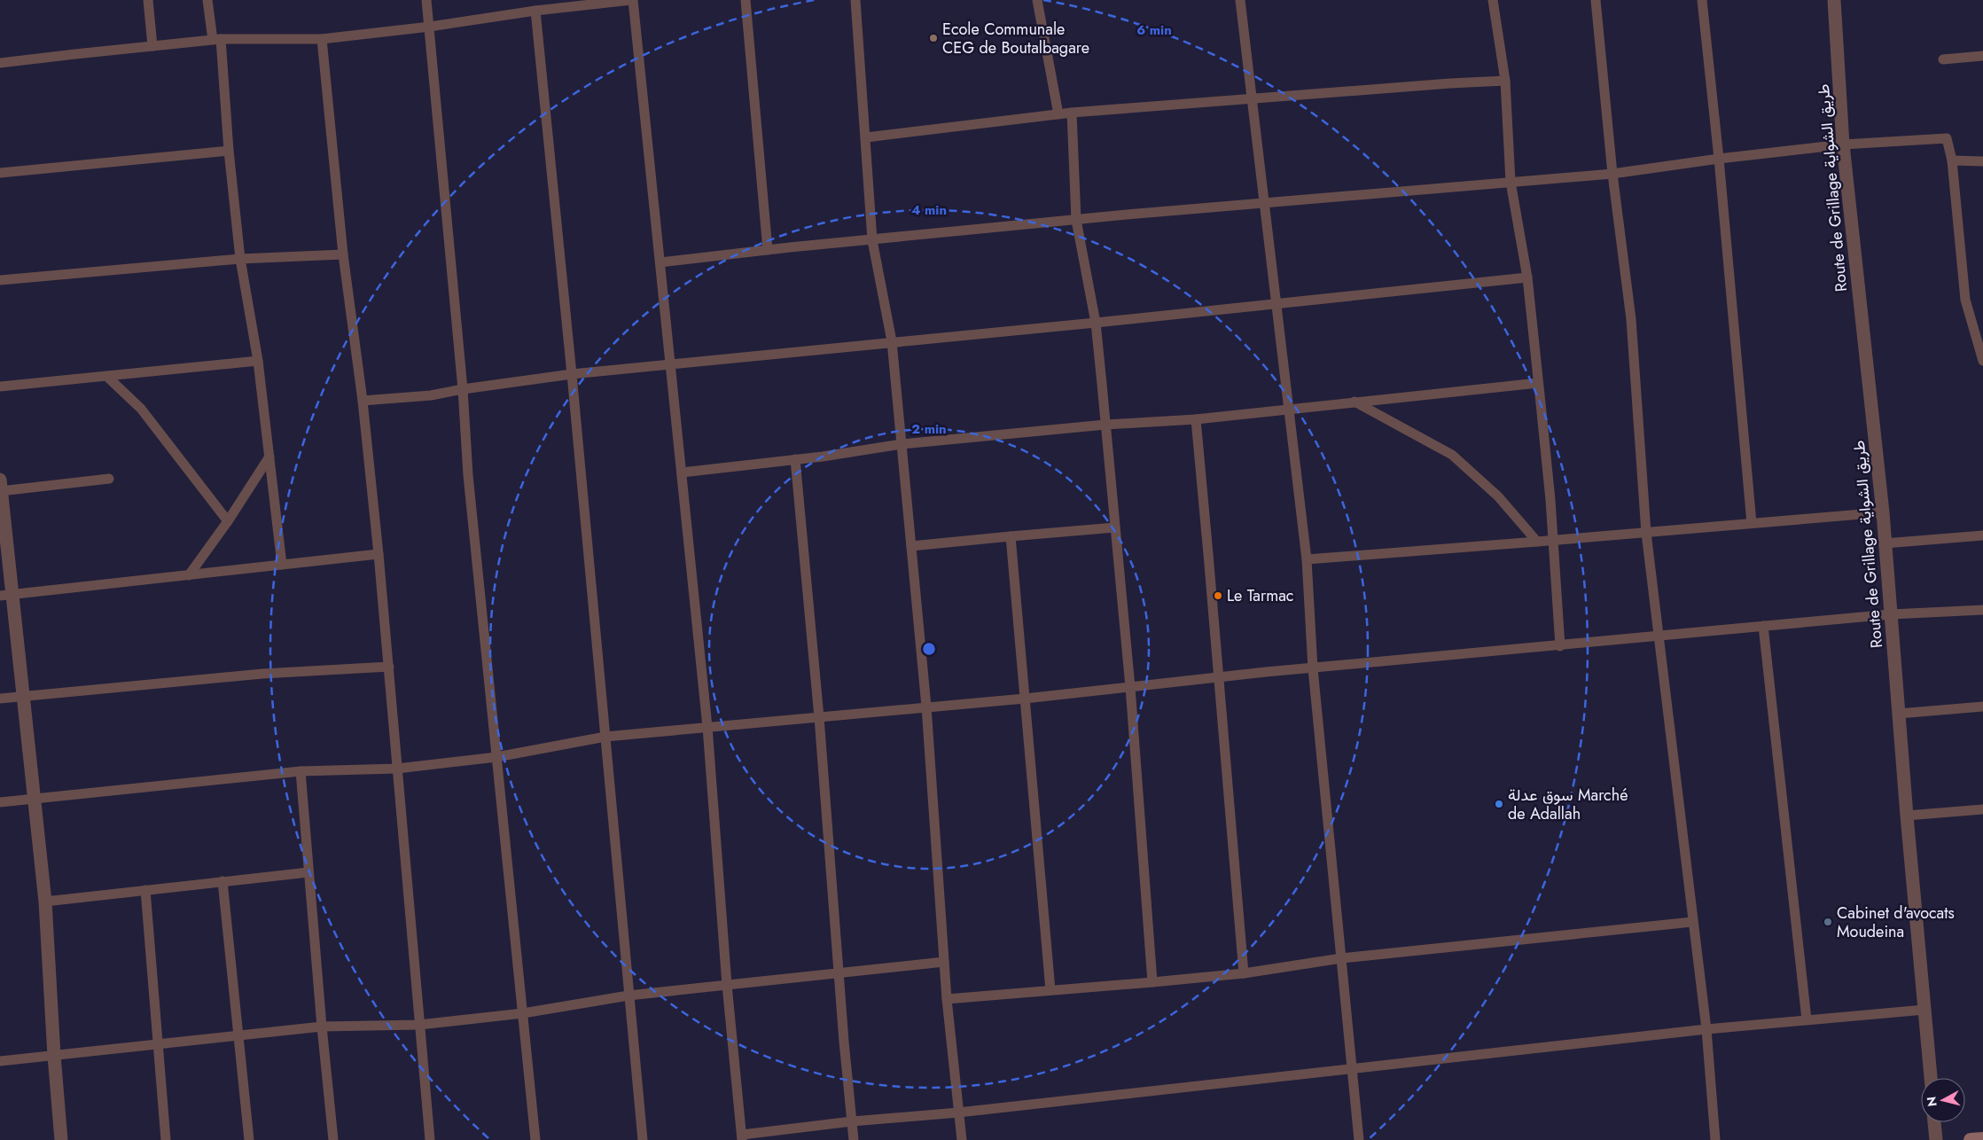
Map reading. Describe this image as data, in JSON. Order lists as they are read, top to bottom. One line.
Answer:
{"streets":{"street":["Route de Grillage طريق الشواية"]},"places":["Ecole Communale CEG de Boutalbagare","Le Tarmac","سوق عدلة Marché de Adallah","Cabinet d'avocats Moudeina"],"north":"left","rings":["6 min","4 min","2 min"]}
